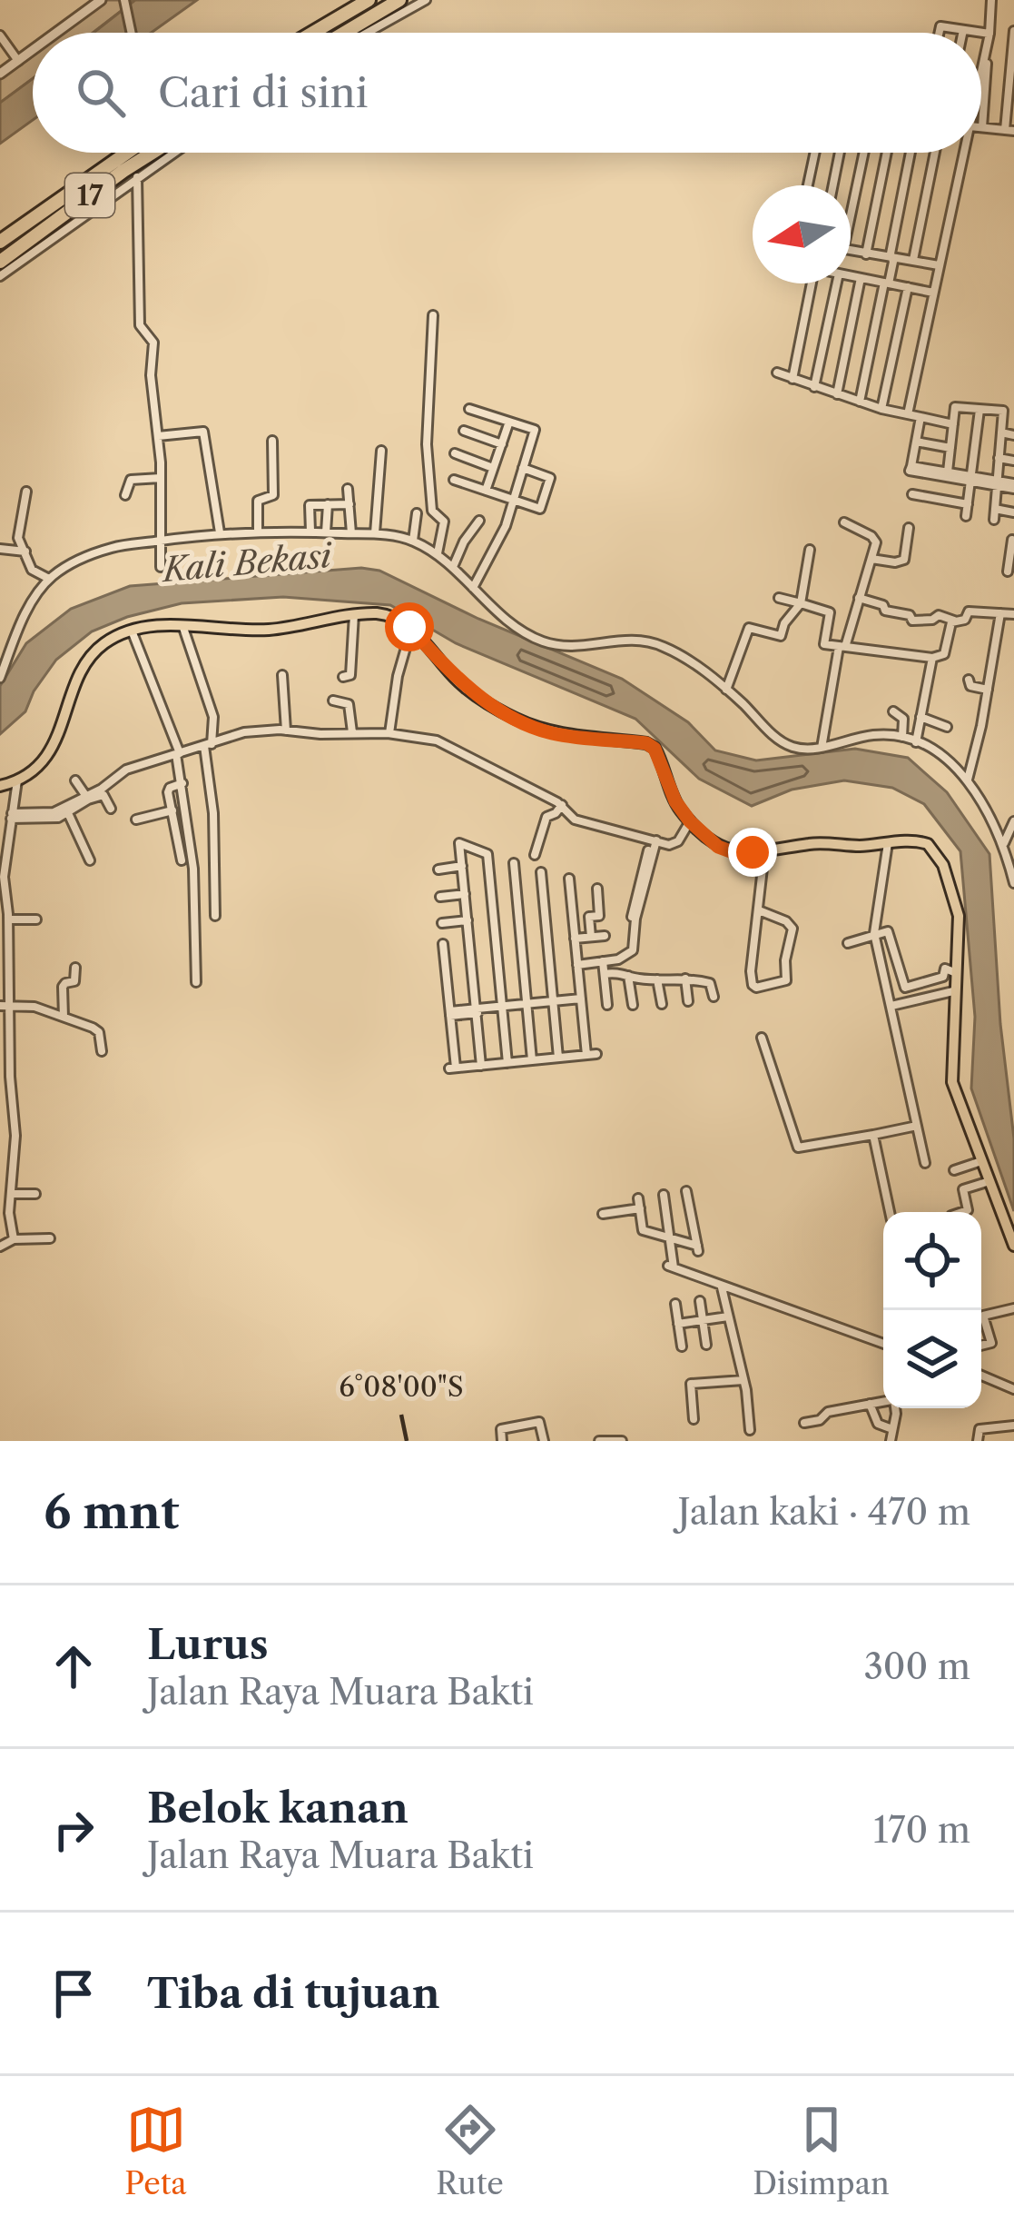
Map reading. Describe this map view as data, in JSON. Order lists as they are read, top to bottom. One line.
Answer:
{"streets":{"highway":["17"]},"water":["Kali Bekasi"],"north":"left","page":{"search":"Cari di sini","heading":["6 mnt","Jalan kaki · 470 m"],"list":[["Lurus","Jalan Raya Muara Bakti","300 m"],["Belok kanan","Jalan Raya Muara Bakti","170 m"],"Tiba di tujuan"],"nav":["Peta","Rute","Disimpan"]},"coordinates":["6°08'00\"S"]}
